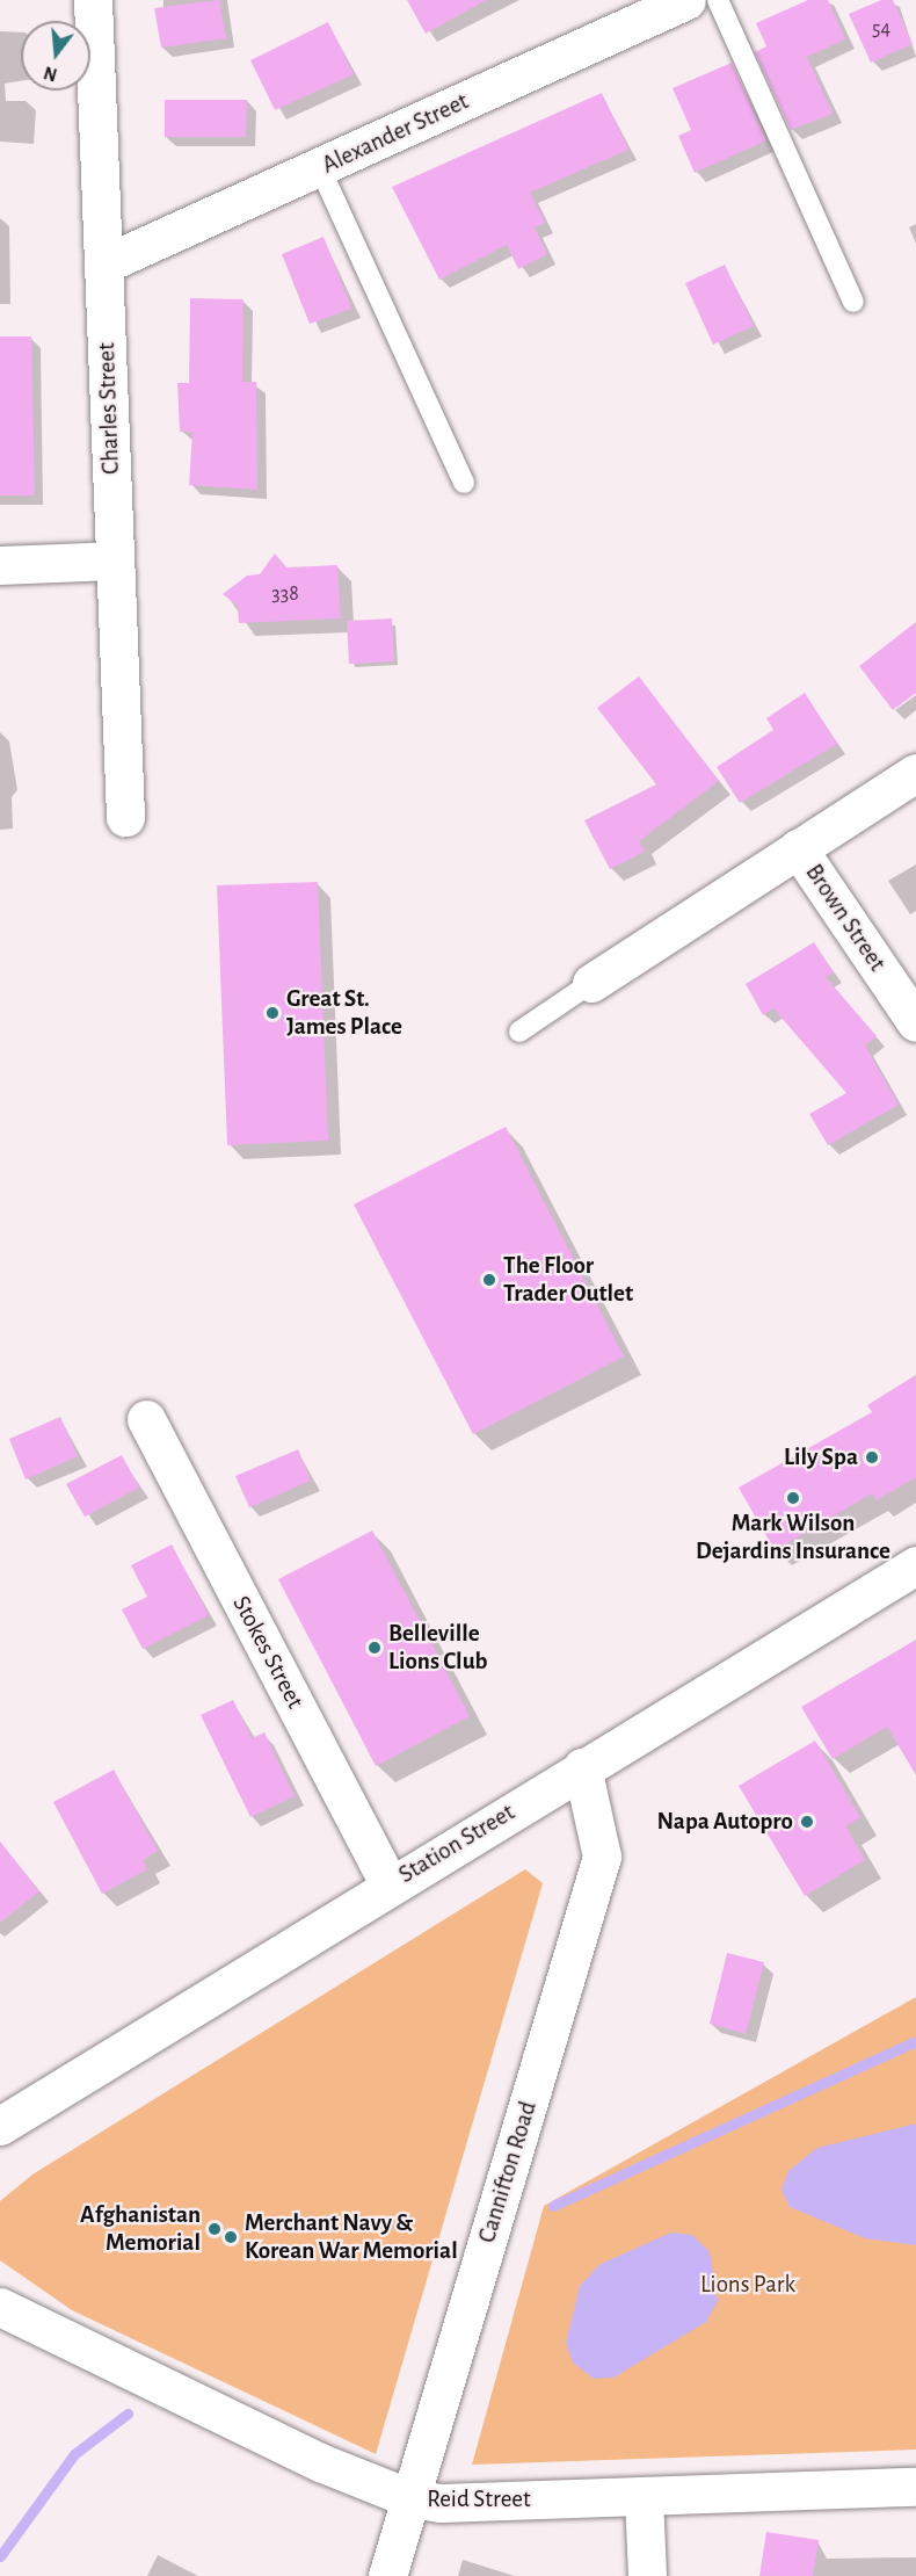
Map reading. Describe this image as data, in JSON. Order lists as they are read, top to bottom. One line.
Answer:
{"streets":{"street":["Alexander Street","Charles Street","Brown Street","Stokes Street","Station Street","Cannifton Road","Reid Street"]},"crossings":[["Alexander Street","Charles Street"],["Stokes Street","Station Street"],["Station Street","Cannifton Road"],["Cannifton Road","Reid Street"]],"parks":["Lions Park"],"places":["Great St. James Place","The Floor Trader Outlet","Lily Spa","Mark Wilson Dejardins Insurance","Belleville Lions Club","Napa Autopro","Afghanistan Memorial","Merchant Navy & Korean War Memorial"],"house_numbers":["54","338"],"north":"bottom"}
